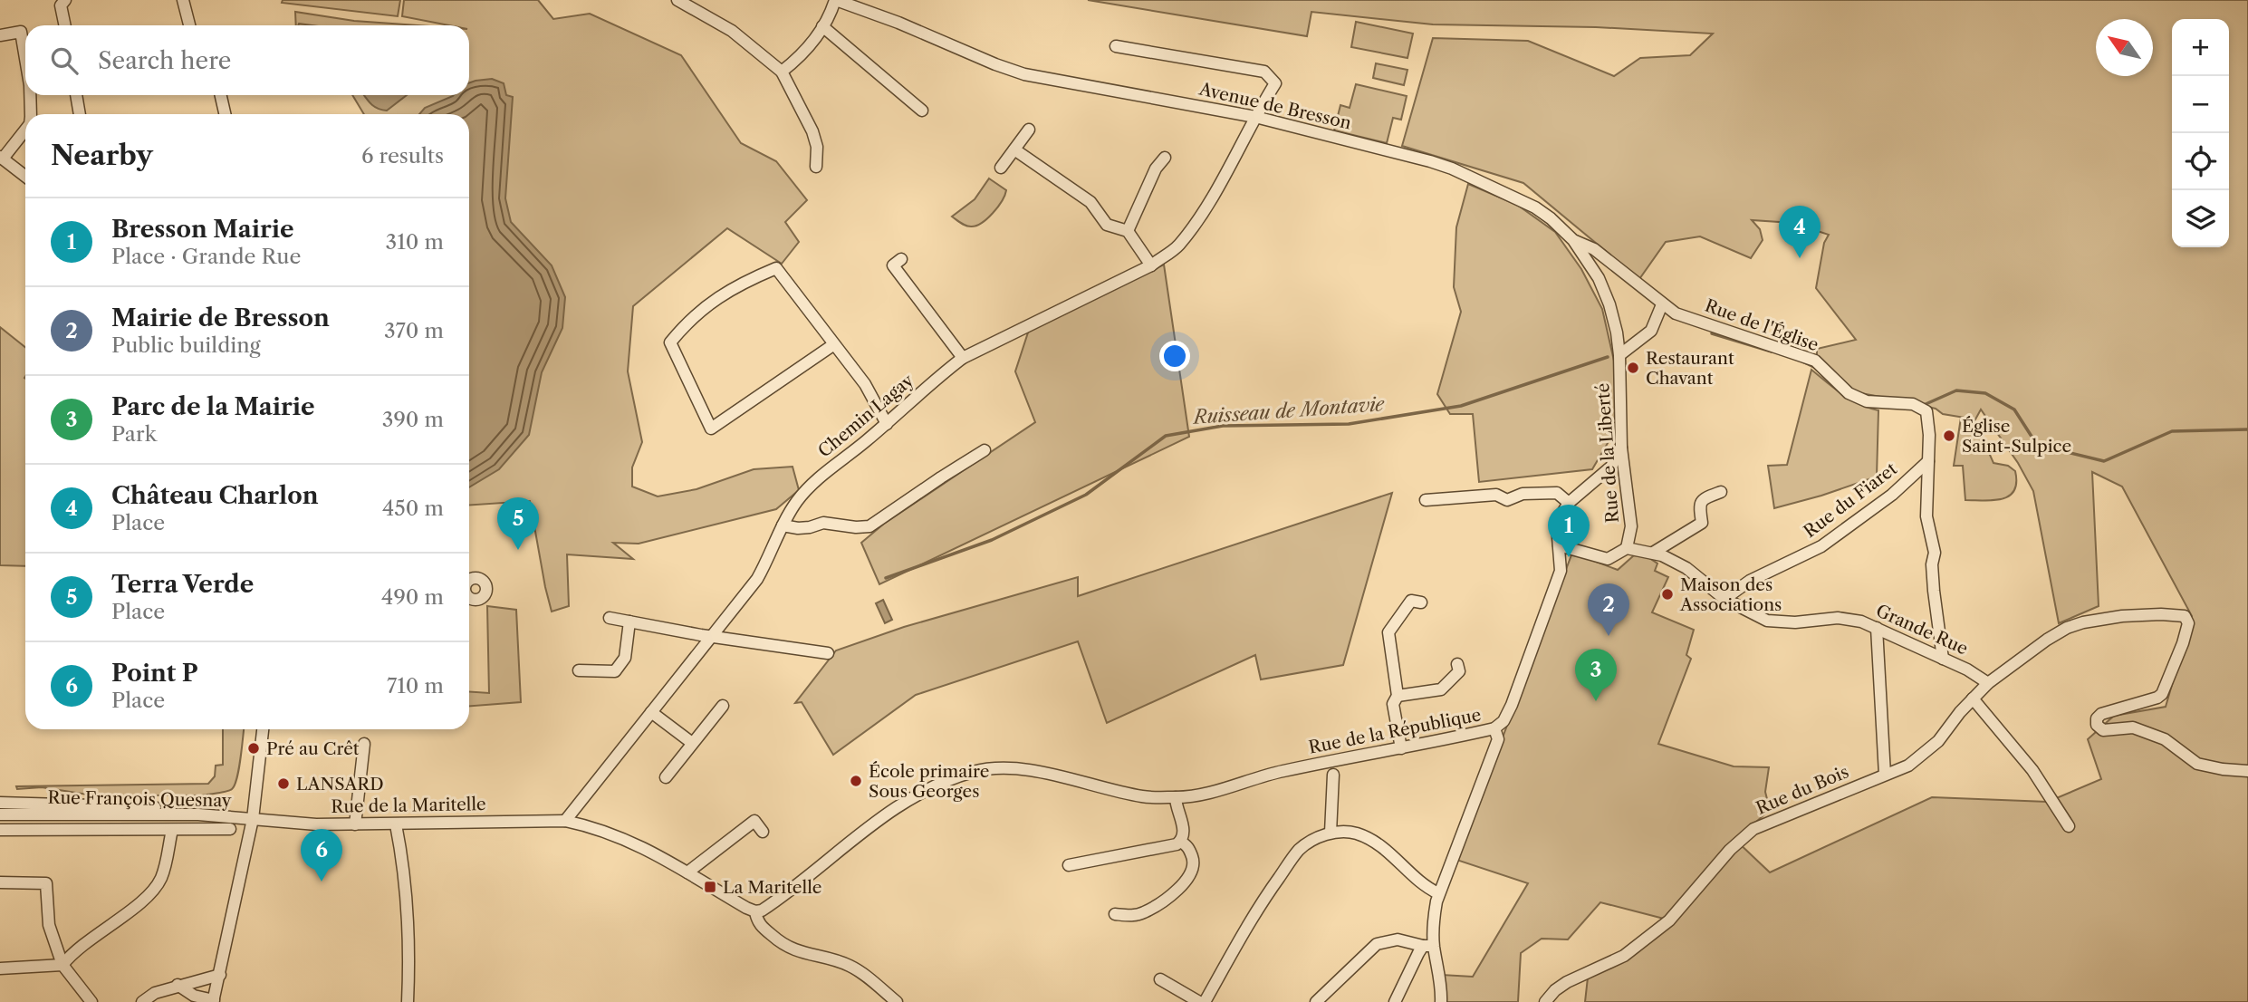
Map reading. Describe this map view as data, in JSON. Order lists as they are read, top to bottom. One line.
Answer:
{"streets":{"street":["Avenue de Bresson","Rue de l'Église","Chemin Lagay","Rue de la Liberté","Rue du Fiaret","Grande Rue","Rue de la République","Rue du Bois","Rue François Quesnay","Rue de la Maritelle"]},"crossings":[["Avenue de Bresson","Rue de l'Église"],["Avenue de Bresson","Chemin Lagay"],["Avenue de Bresson","Rue de la Liberté"],["Rue de l'Église","Rue du Fiaret"],["Rue de l'Église","Grande Rue"],["Chemin Lagay","Rue de la Maritelle"],["Rue de la Liberté","Grande Rue"],["Rue de la Liberté","Rue de la République"],["Rue du Fiaret","Grande Rue"],["Grande Rue","Rue de la République"],["Grande Rue","Rue du Bois"],["Rue François Quesnay","Rue de la Maritelle"]],"water":["Ruisseau de Montavie"],"places":{"other":["Restaurant Chavant","Église Saint-Sulpice","Maison des Associations","Pré au Crêt","École primaire Sous Georges","LANSARD"],"transit":["La Maritelle"]},"north":"top left","page":{"map_buttons":["+","−"],"search":"Search here","heading":["Nearby","6 results"],"list":[{"mark":"1","name":"Bresson Mairie","note":"Place · Grande Rue","value":"310 m"},{"mark":"2","name":"Mairie de Bresson","note":"Public building","value":"370 m"},{"mark":"3","name":"Parc de la Mairie","note":"Park","value":"390 m"},{"mark":"4","name":"Château Charlon","note":"Place","value":"450 m"},{"mark":"5","name":"Terra Verde","note":"Place","value":"490 m"},{"mark":"6","name":"Point P","note":"Place","value":"710 m"}],"pins":["4","5","1","2","3","6"]}}
